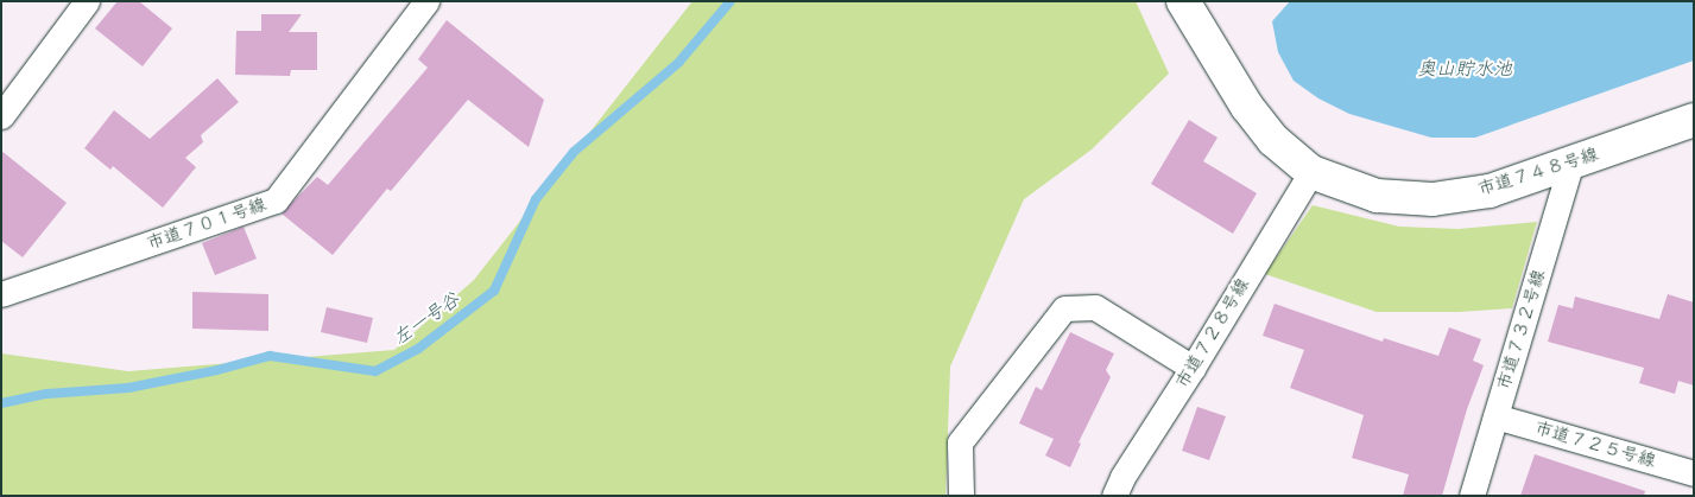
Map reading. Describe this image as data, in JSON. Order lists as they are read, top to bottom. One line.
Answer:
{"streets":{"street":["市道７４８号線","市道７０１号線","市道７３２号線","市道７２８号線","市道７２５号線"]},"crossings":[["市道７４８号線","市道７３２号線"],["市道７４８号線","市道７２８号線"],["市道７３２号線","市道７２５号線"]],"water":["奥山貯水池","左一号谷"]}
